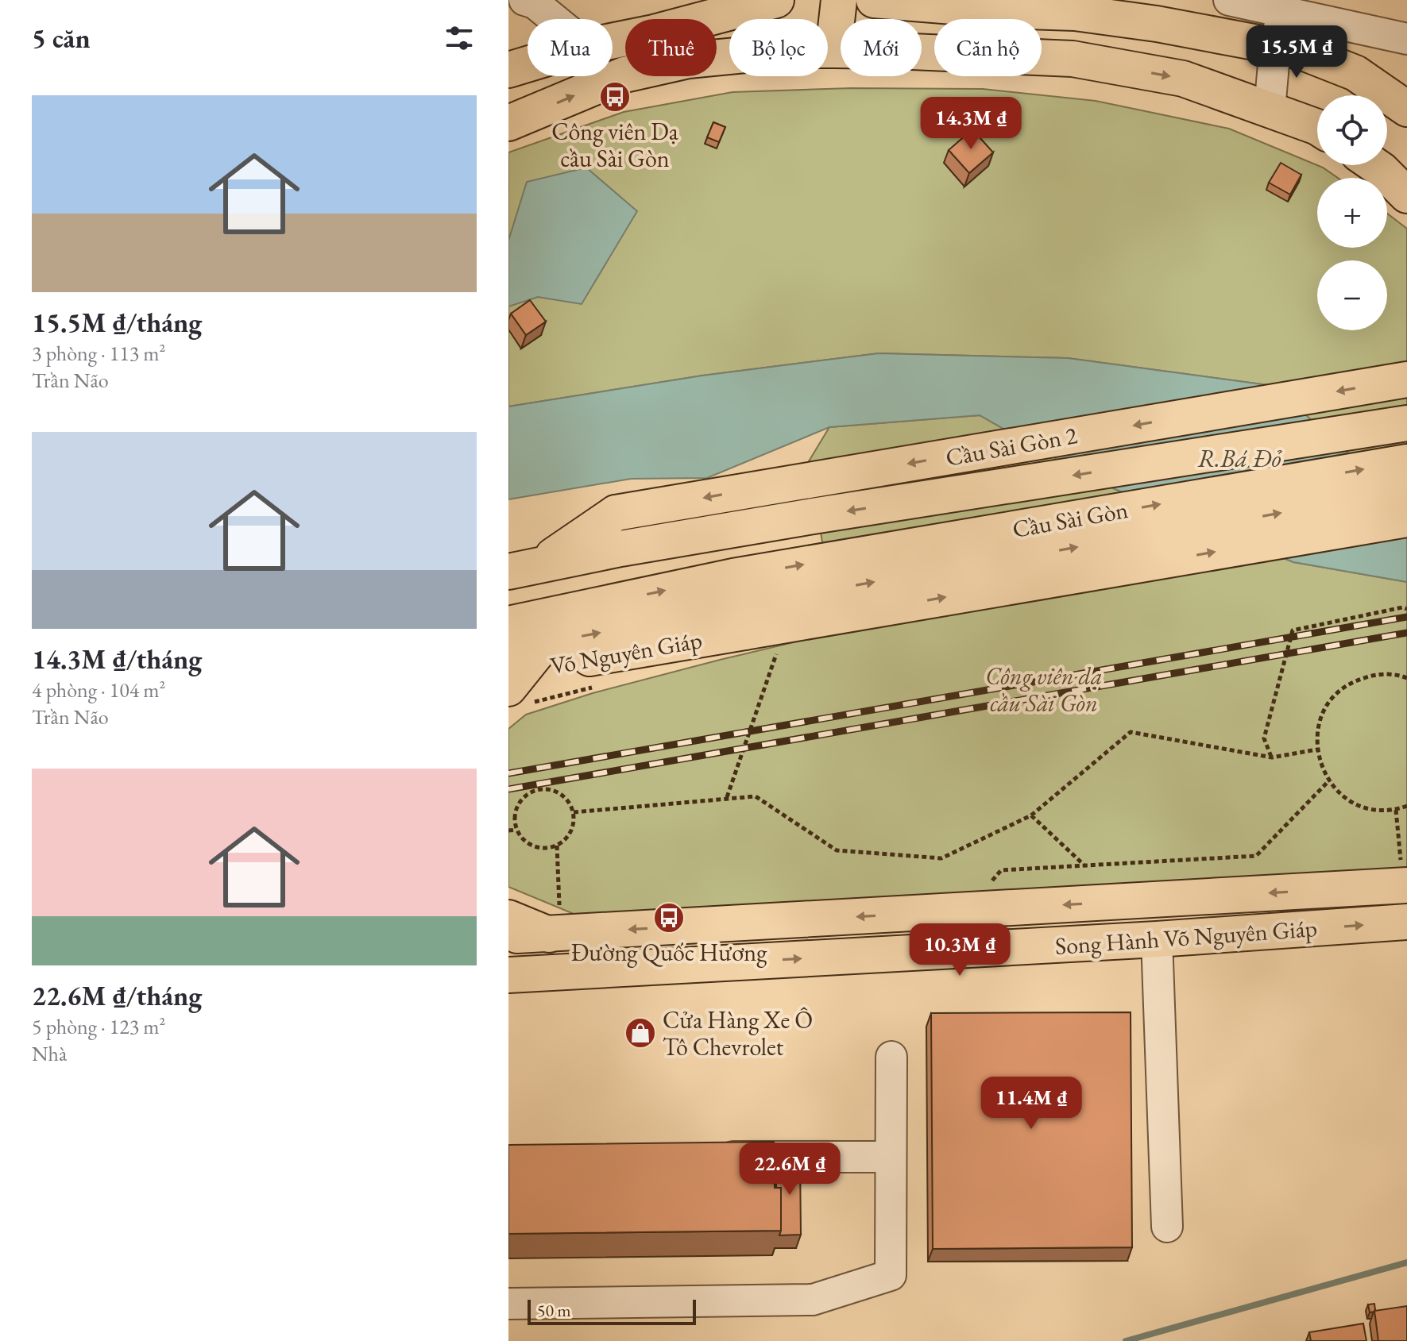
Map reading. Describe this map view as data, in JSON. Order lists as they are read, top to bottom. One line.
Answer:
{"streets":{"main road":["Cầu Sài Gòn 2","Cầu Sài Gòn","Võ Nguyên Giáp","Song Hành Võ Nguyên Giáp"]},"crossings":[["Cầu Sài Gòn","Võ Nguyên Giáp"]],"water":["R.Bá Đỏ"],"parks":["Công viên dạ cầu Sài Gòn"],"places":{"bus stop":["Công viên Dạ cầu Sài Gòn","Đường Quốc Hương"],"shop":["Cửa Hàng Xe Ô Tô Chevrolet"]},"scale_bar":"50 m","page":{"heading":"5 căn","chip":["Mua","Thuê","Bộ lọc","Mới","Căn hộ"],"price":["15.5M ₫","14.3M ₫","10.3M ₫","11.4M ₫","22.6M ₫"],"list":[{"name":"15.5M ₫/tháng","note":"3 phòng · 113 m² · Trần Não"},{"name":"14.3M ₫/tháng","note":"4 phòng · 104 m² · Trần Não"},{"name":"22.6M ₫/tháng","note":"5 phòng · 123 m² · Nhà"}],"map_buttons":["+","−"],"scale":"50 m"}}
